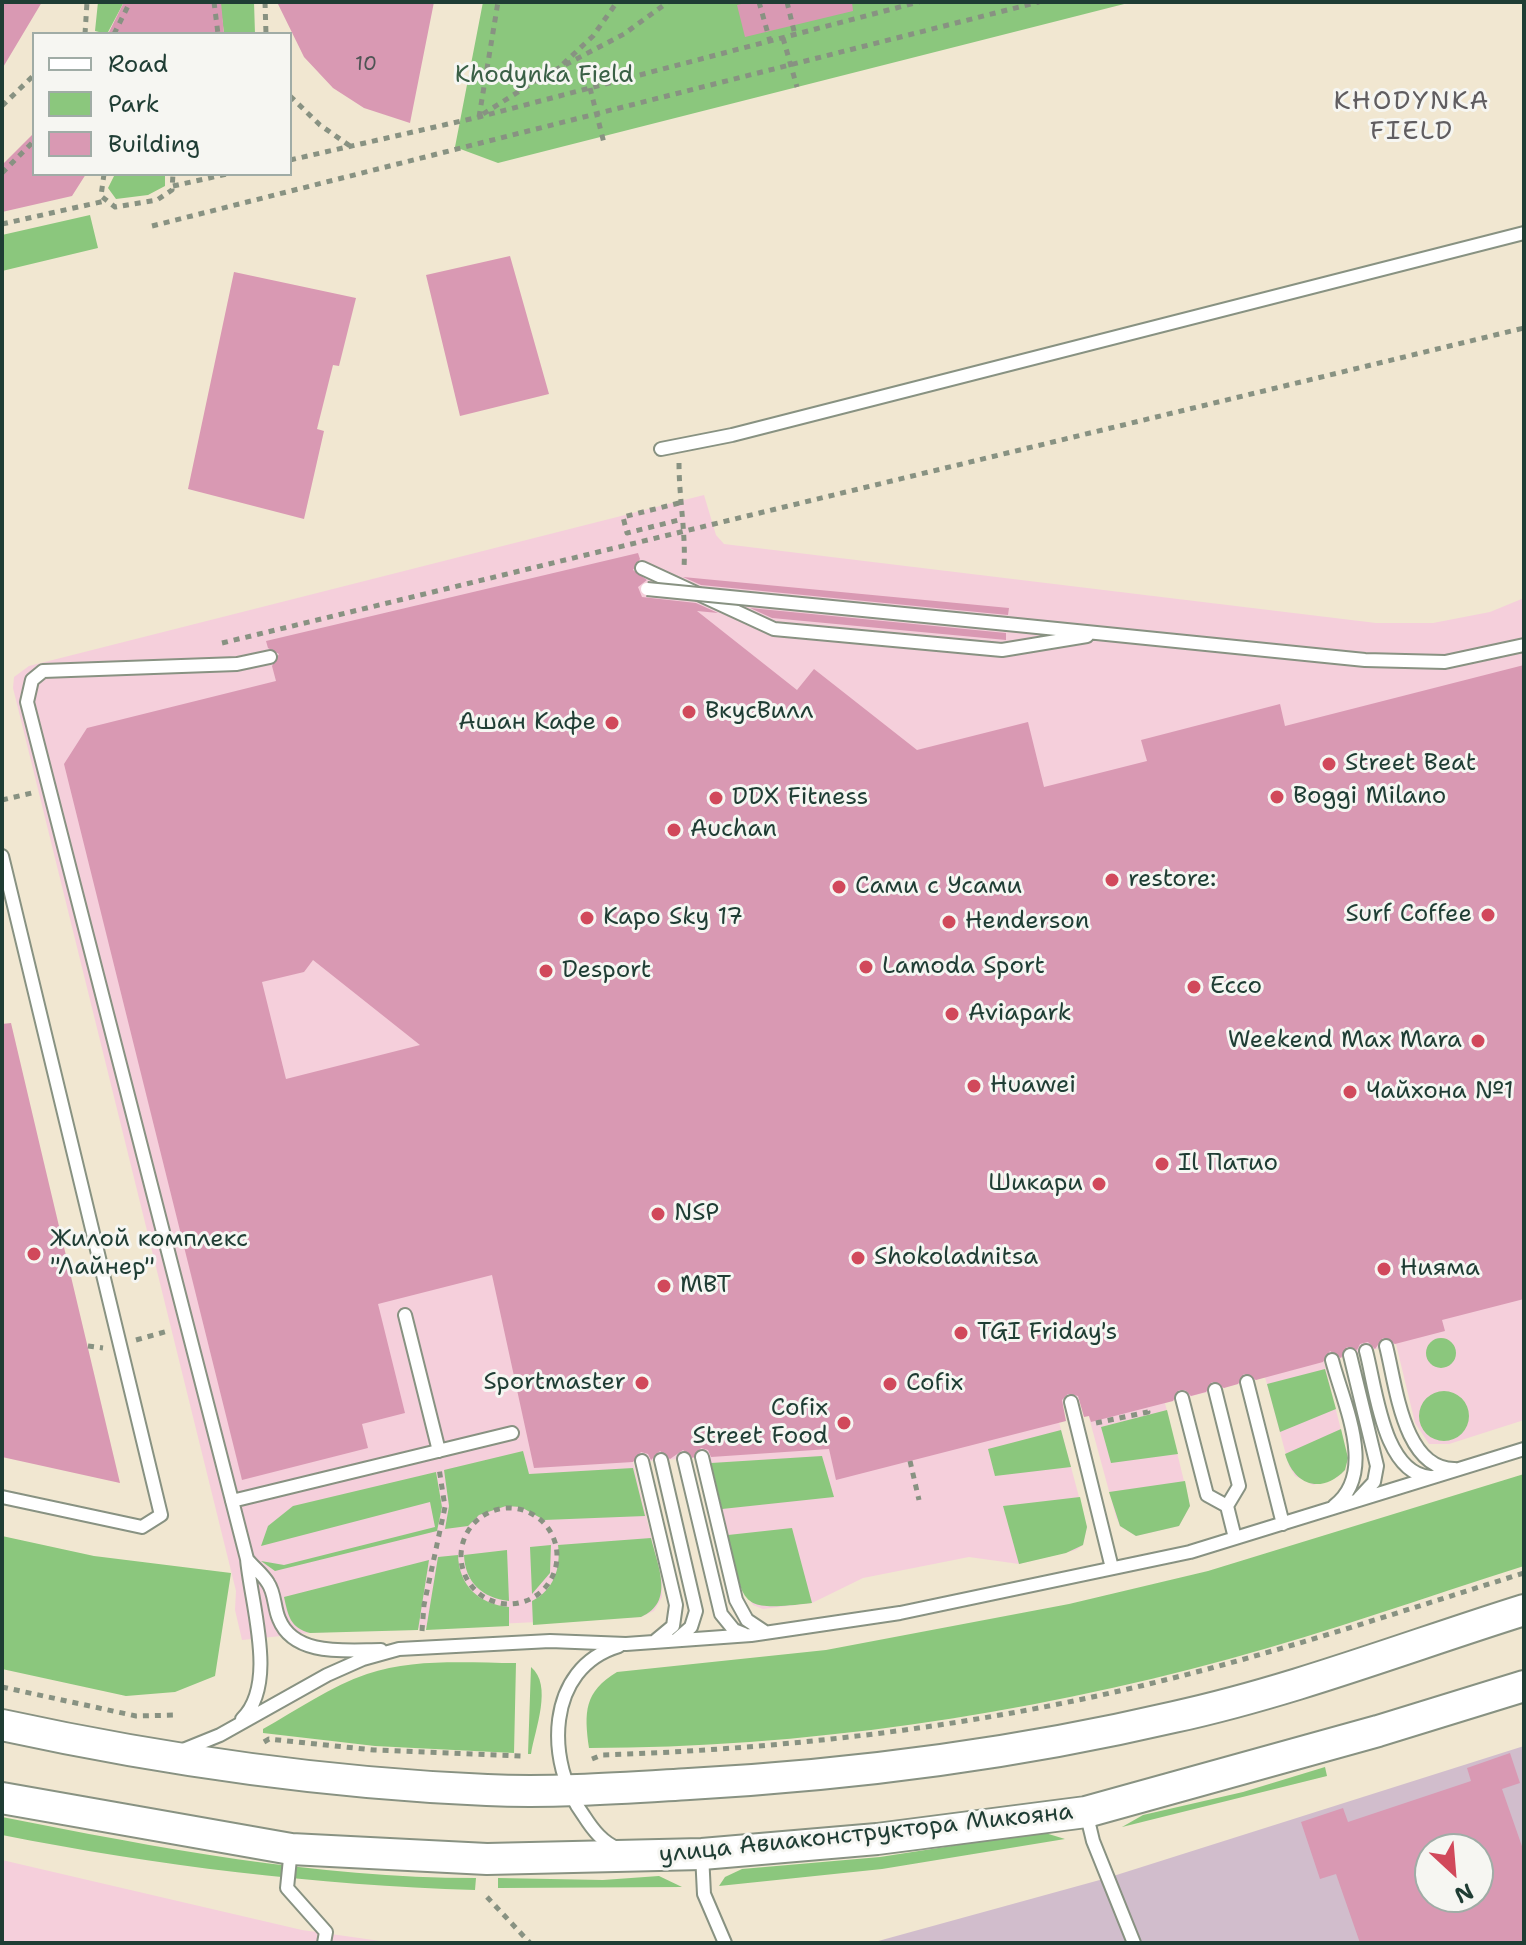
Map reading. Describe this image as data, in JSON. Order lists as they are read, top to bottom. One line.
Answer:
{"streets":{"street":["улица Авиаконструктора Микояна"]},"districts":["KHODYNKA FIELD"],"parks":["Khodynka Field"],"places":["ВкусВилл","Ашан Кафе","Street Beat","Boggi Milano","DDX Fitness","Auchan","restore:","Сами с Усами","Surf Coffee","Каро Sky 17","Henderson","Lamoda Sport","Desport","Ecco","Aviapark","Weekend Max Mara","Huawei","Чайхона №1","Il Патио","Шикари","NSP","Жилой комплекс \"Лайнер\"","Shokoladnitsa","Нияма","MBT","TGI Friday's","Sportmaster","Cofix","Cofix Street Food"],"house_numbers":["10"],"legend":["Road","Park","Building"],"north":"bottom right"}
